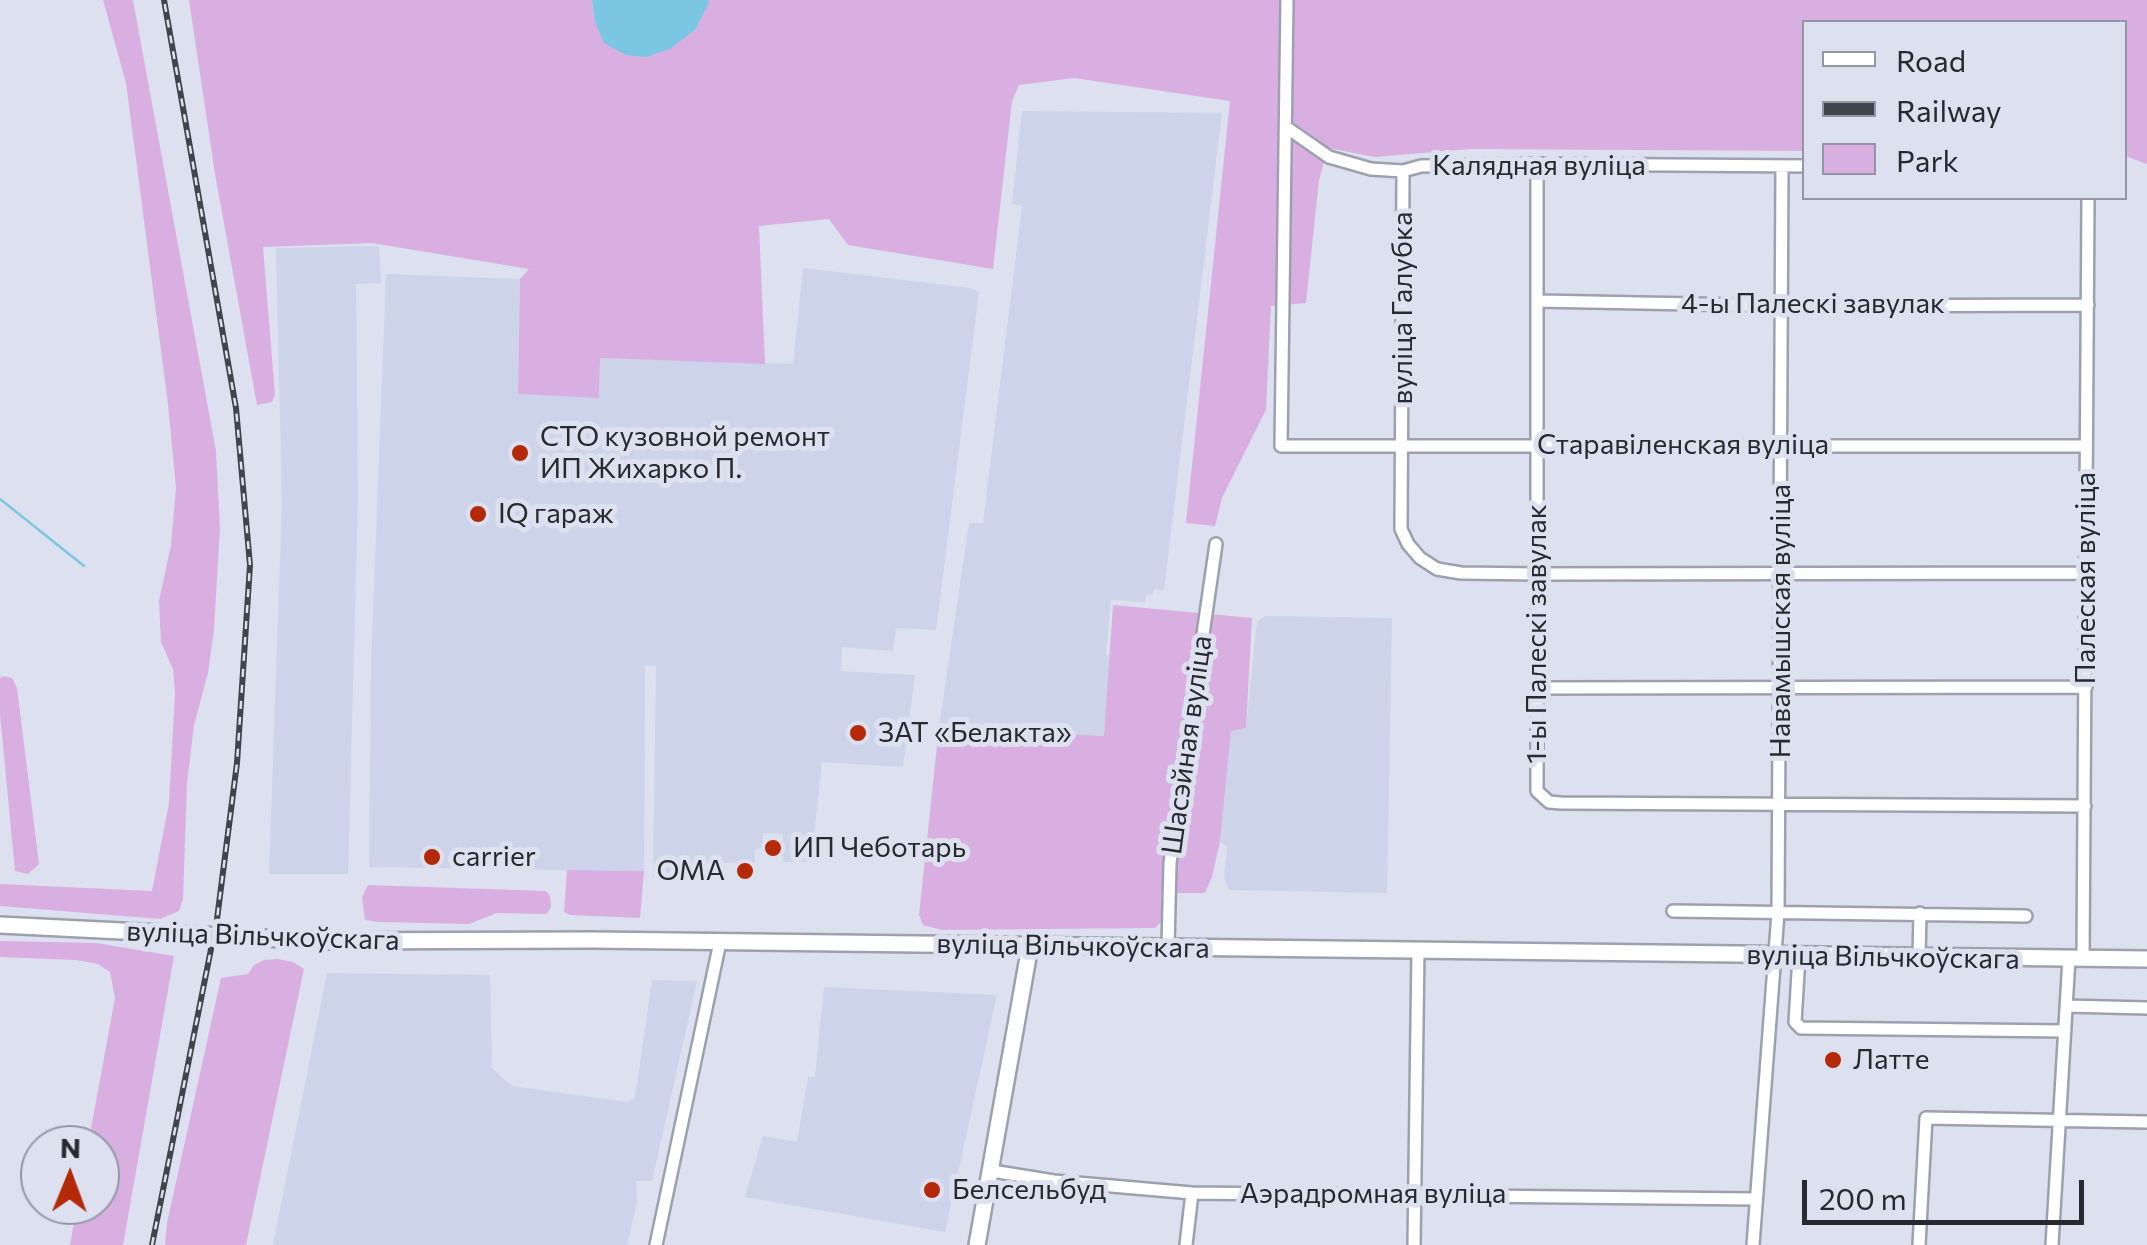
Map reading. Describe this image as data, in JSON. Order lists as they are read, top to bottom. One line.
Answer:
{"streets":{"main road":["вуліца Вільчкоўскага"],"street":["Калядная вуліца","4-ы Палескі завулак","вуліца Галубка","Старавіленская вуліца","Палеская вуліца","Навамышская вуліца","1-ы Палескі завулак","Шасэйная вуліца","Аэрадромная вуліца"]},"crossings":[["Калядная вуліца","вуліца Галубка"],["Калядная вуліца","Старавіленская вуліца"],["Калядная вуліца","Навамышская вуліца"],["Калядная вуліца","1-ы Палескі завулак"],["4-ы Палескі завулак","Палеская вуліца"],["4-ы Палескі завулак","Навамышская вуліца"],["4-ы Палескі завулак","1-ы Палескі завулак"],["вуліца Галубка","Старавіленская вуліца"],["вуліца Галубка","Палеская вуліца"],["вуліца Галубка","Навамышская вуліца"],["вуліца Галубка","1-ы Палескі завулак"],["Старавіленская вуліца","Палеская вуліца"],["Старавіленская вуліца","Навамышская вуліца"],["Старавіленская вуліца","1-ы Палескі завулак"],["Палеская вуліца","1-ы Палескі завулак"],["Палеская вуліца","вуліца Вільчкоўскага"],["Навамышская вуліца","1-ы Палескі завулак"],["Навамышская вуліца","вуліца Вільчкоўскага"],["Навамышская вуліца","Аэрадромная вуліца"],["Шасэйная вуліца","вуліца Вільчкоўскага"]],"places":["СТО кузовной ремонт ИП Жихарко П.","IQ гараж","ЗАТ «Белакта»","ИП Чеботарь","carrier","ОМА","Латте","Белсельбуд"],"legend":["Road","Railway","Park"],"scale_bar":"200 m","north":"top"}
